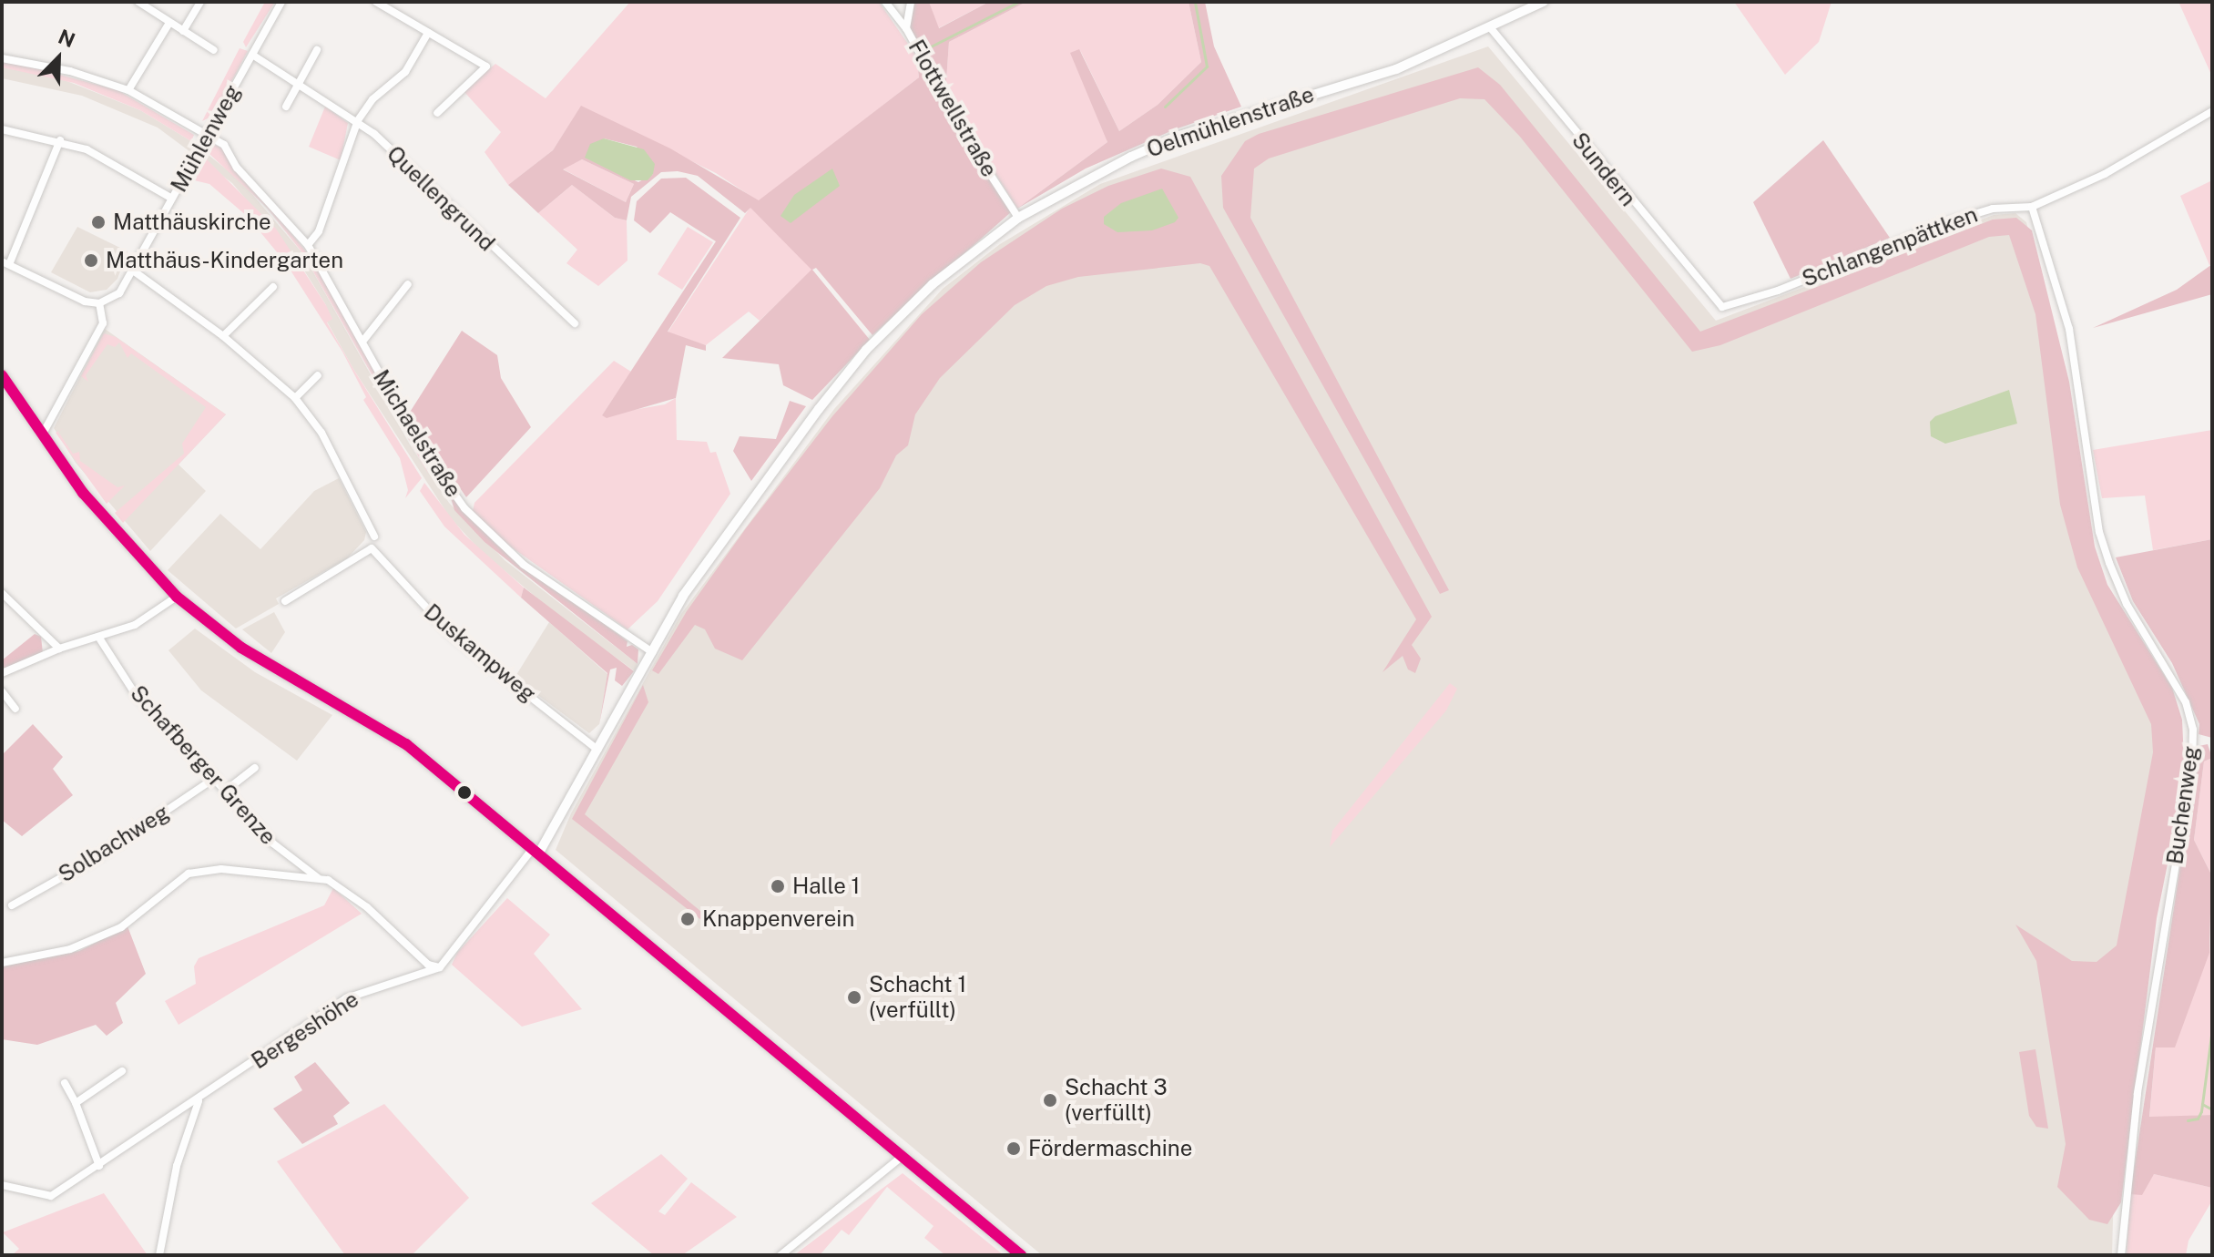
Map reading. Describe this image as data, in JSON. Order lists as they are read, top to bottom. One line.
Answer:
{"streets":{"street":["Flottwellstraße","Oelmühlenstraße","Mühlenweg","Sundern","Quellengrund","Schlangenpättken","Michaelstraße","Duskampweg","Schafberger Grenze","Buchenweg","Solbachweg","Bergeshöhe"]},"crossings":[["Flottwellstraße","Oelmühlenstraße"],["Oelmühlenstraße","Sundern"],["Oelmühlenstraße","Michaelstraße"],["Oelmühlenstraße","Duskampweg"],["Mühlenweg","Quellengrund"],["Mühlenweg","Michaelstraße"],["Sundern","Schlangenpättken"],["Schlangenpättken","Buchenweg"],["Schafberger Grenze","Solbachweg"],["Schafberger Grenze","Bergeshöhe"]],"places":["Matthäuskirche","Matthäus-Kindergarten","Halle 1","Knappenverein","Schacht 1 (verfüllt)","Schacht 3 (verfüllt)","Fördermaschine"],"north":"top right"}
